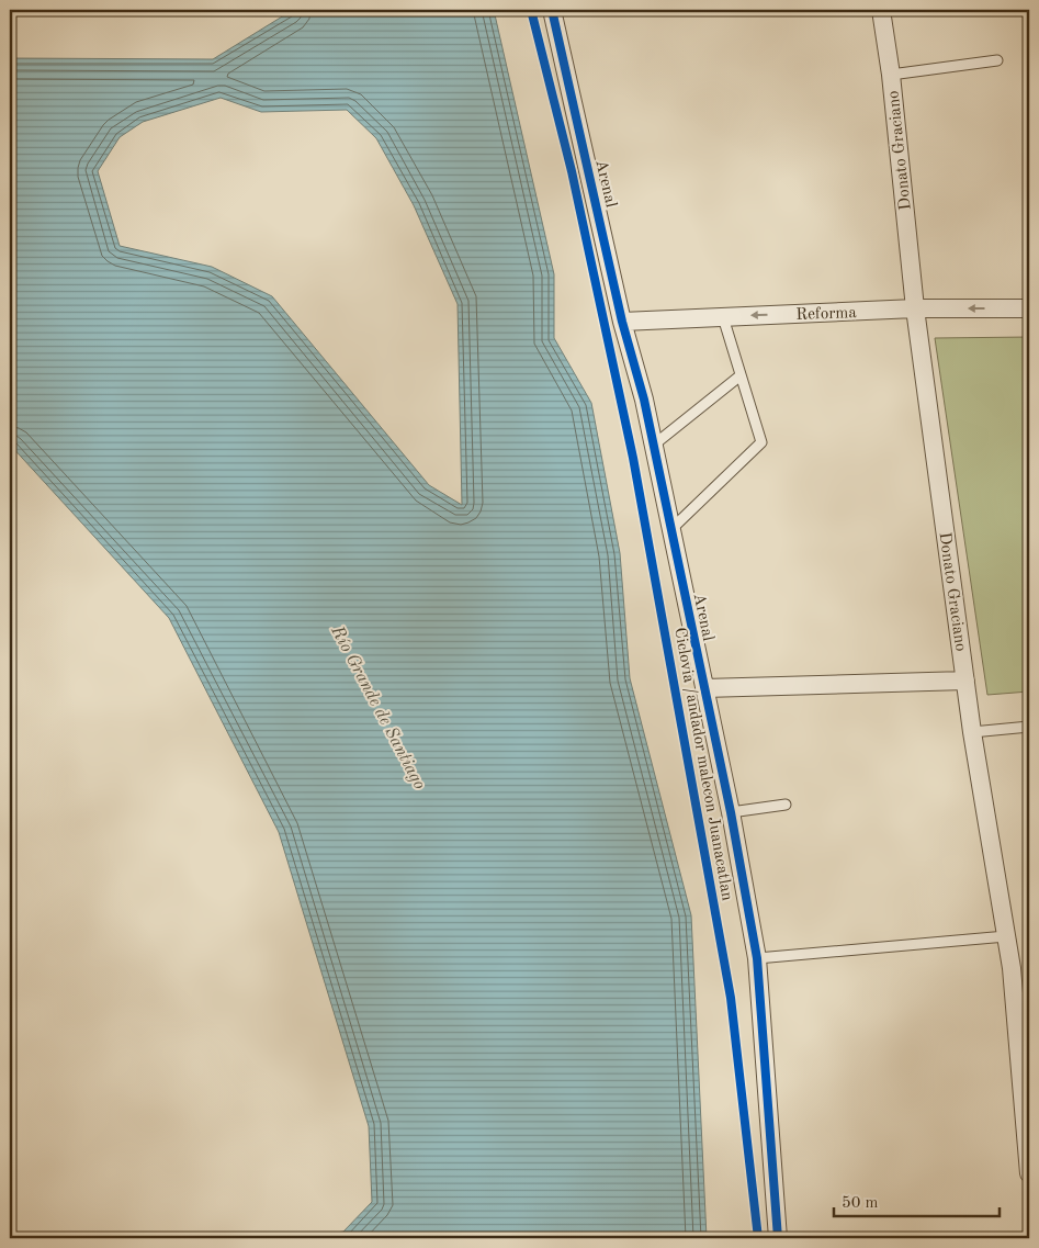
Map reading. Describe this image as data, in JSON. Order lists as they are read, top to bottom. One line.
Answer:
{"streets":{"street":["Donato Graciano","Arenal","Reforma"],"cycle path":["Ciclovia /andador malecon Juanacatlan"]},"crossings":[["Donato Graciano","Reforma"],["Arenal","Reforma"]],"one_way":["Reforma"],"water":["Río Grande de Santiago"],"scale_bar":"50 m"}
